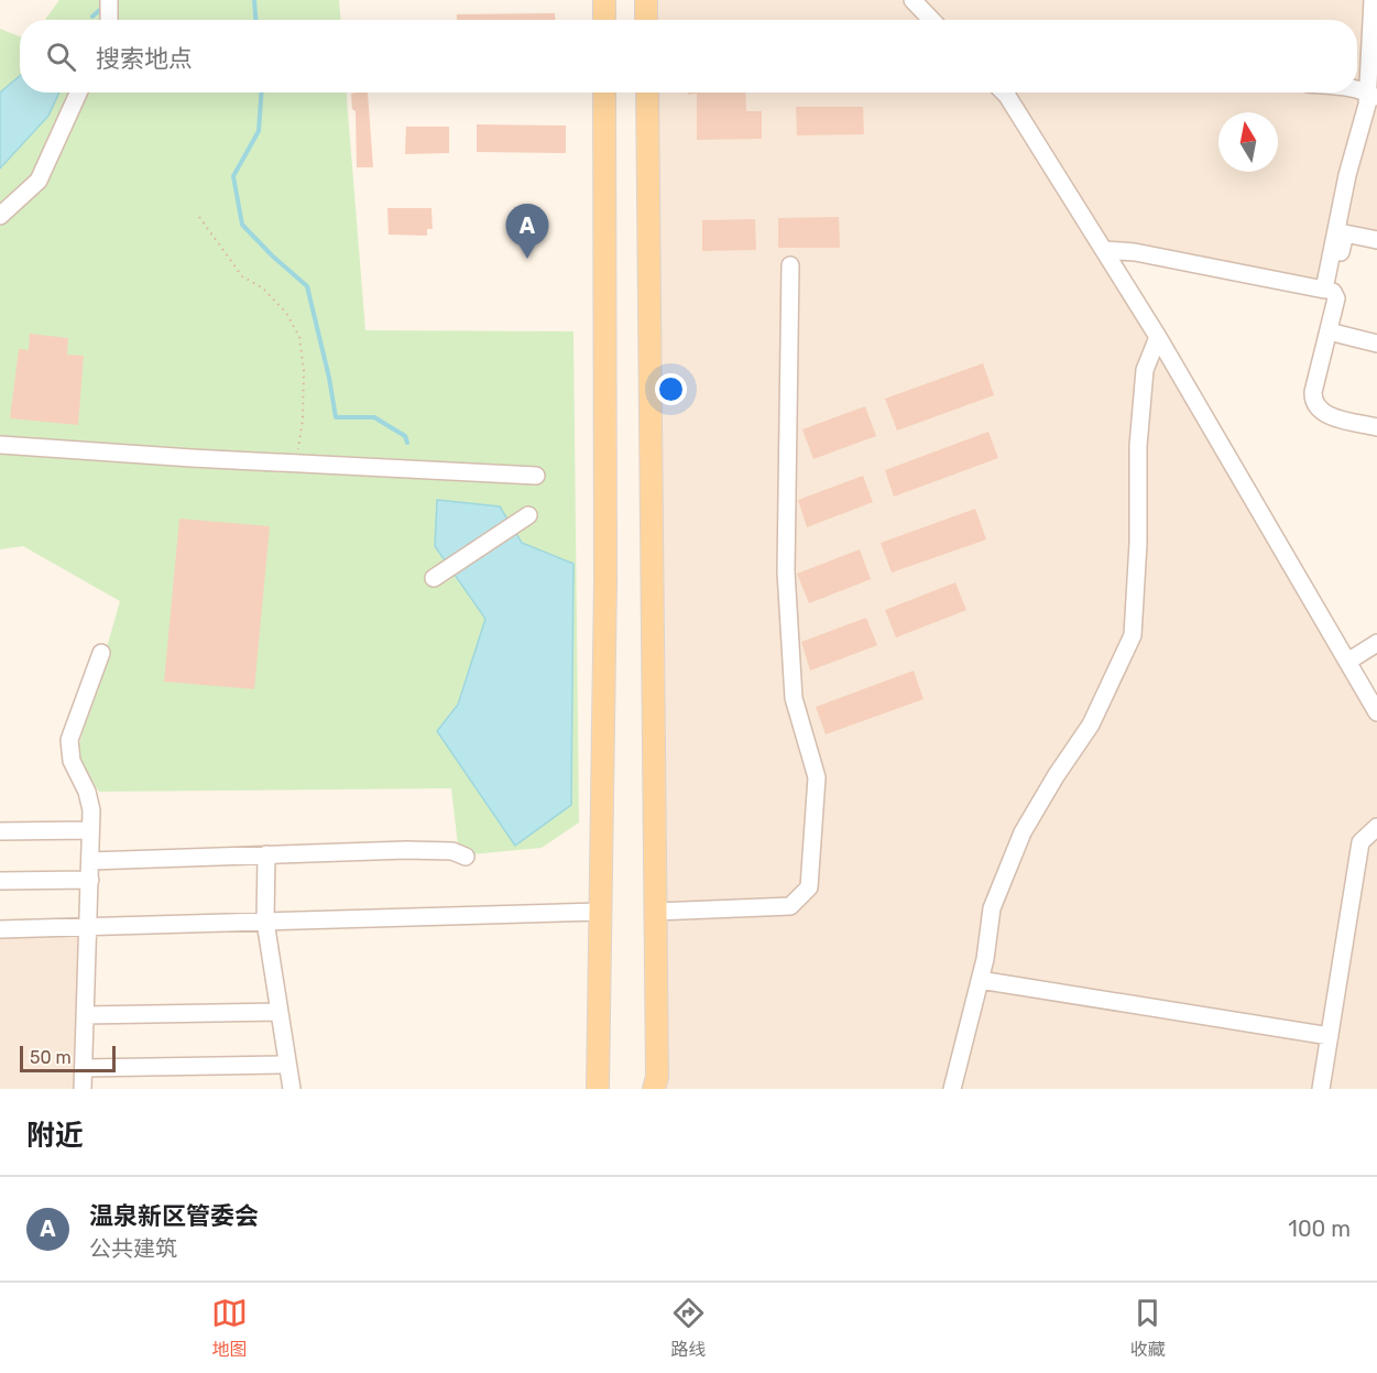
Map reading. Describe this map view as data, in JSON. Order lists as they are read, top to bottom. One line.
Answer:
{"scale_bar":"50 m","north":"top","page":{"search":"搜索地点","pins":"A","scale":"50 m","heading":"附近","list":[{"mark":"A","name":"温泉新区管委会","note":"公共建筑","value":"100 m"}],"nav":["地图","路线","收藏"]}}
